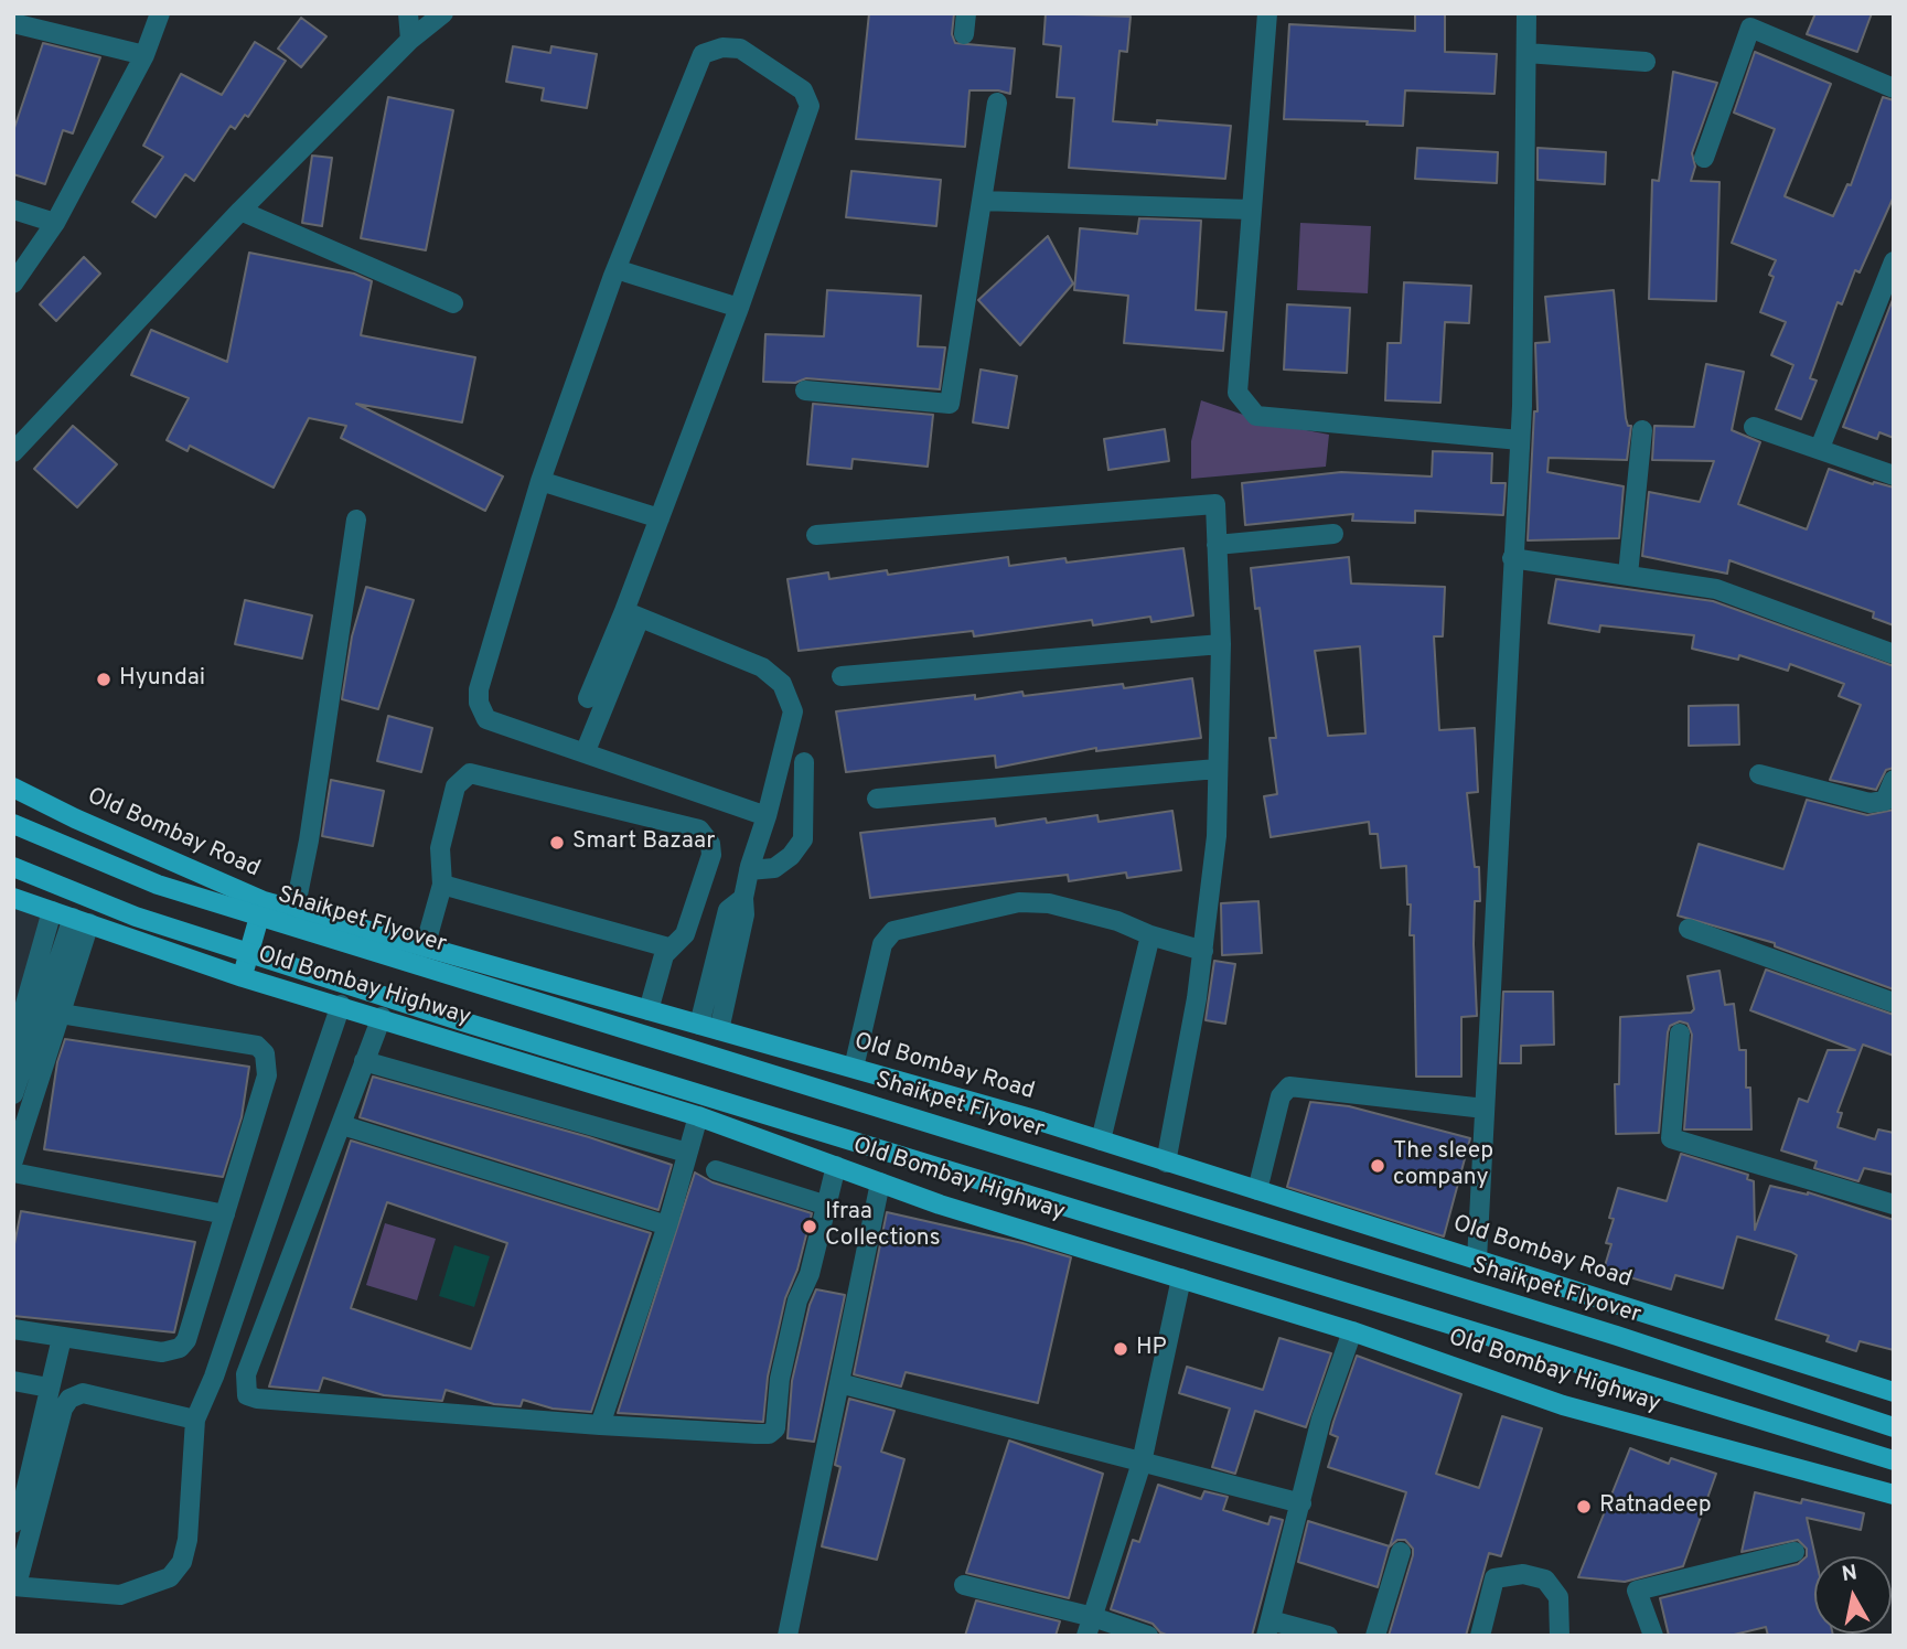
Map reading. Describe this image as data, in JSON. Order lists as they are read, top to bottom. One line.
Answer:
{"streets":{"main road":["Old Bombay Road","Shaikpet Flyover","Old Bombay Highway"]},"places":["Hyundai","Smart Bazaar","The sleep company","Ifraa Collections","HP","Ratnadeep"],"north":"top"}
